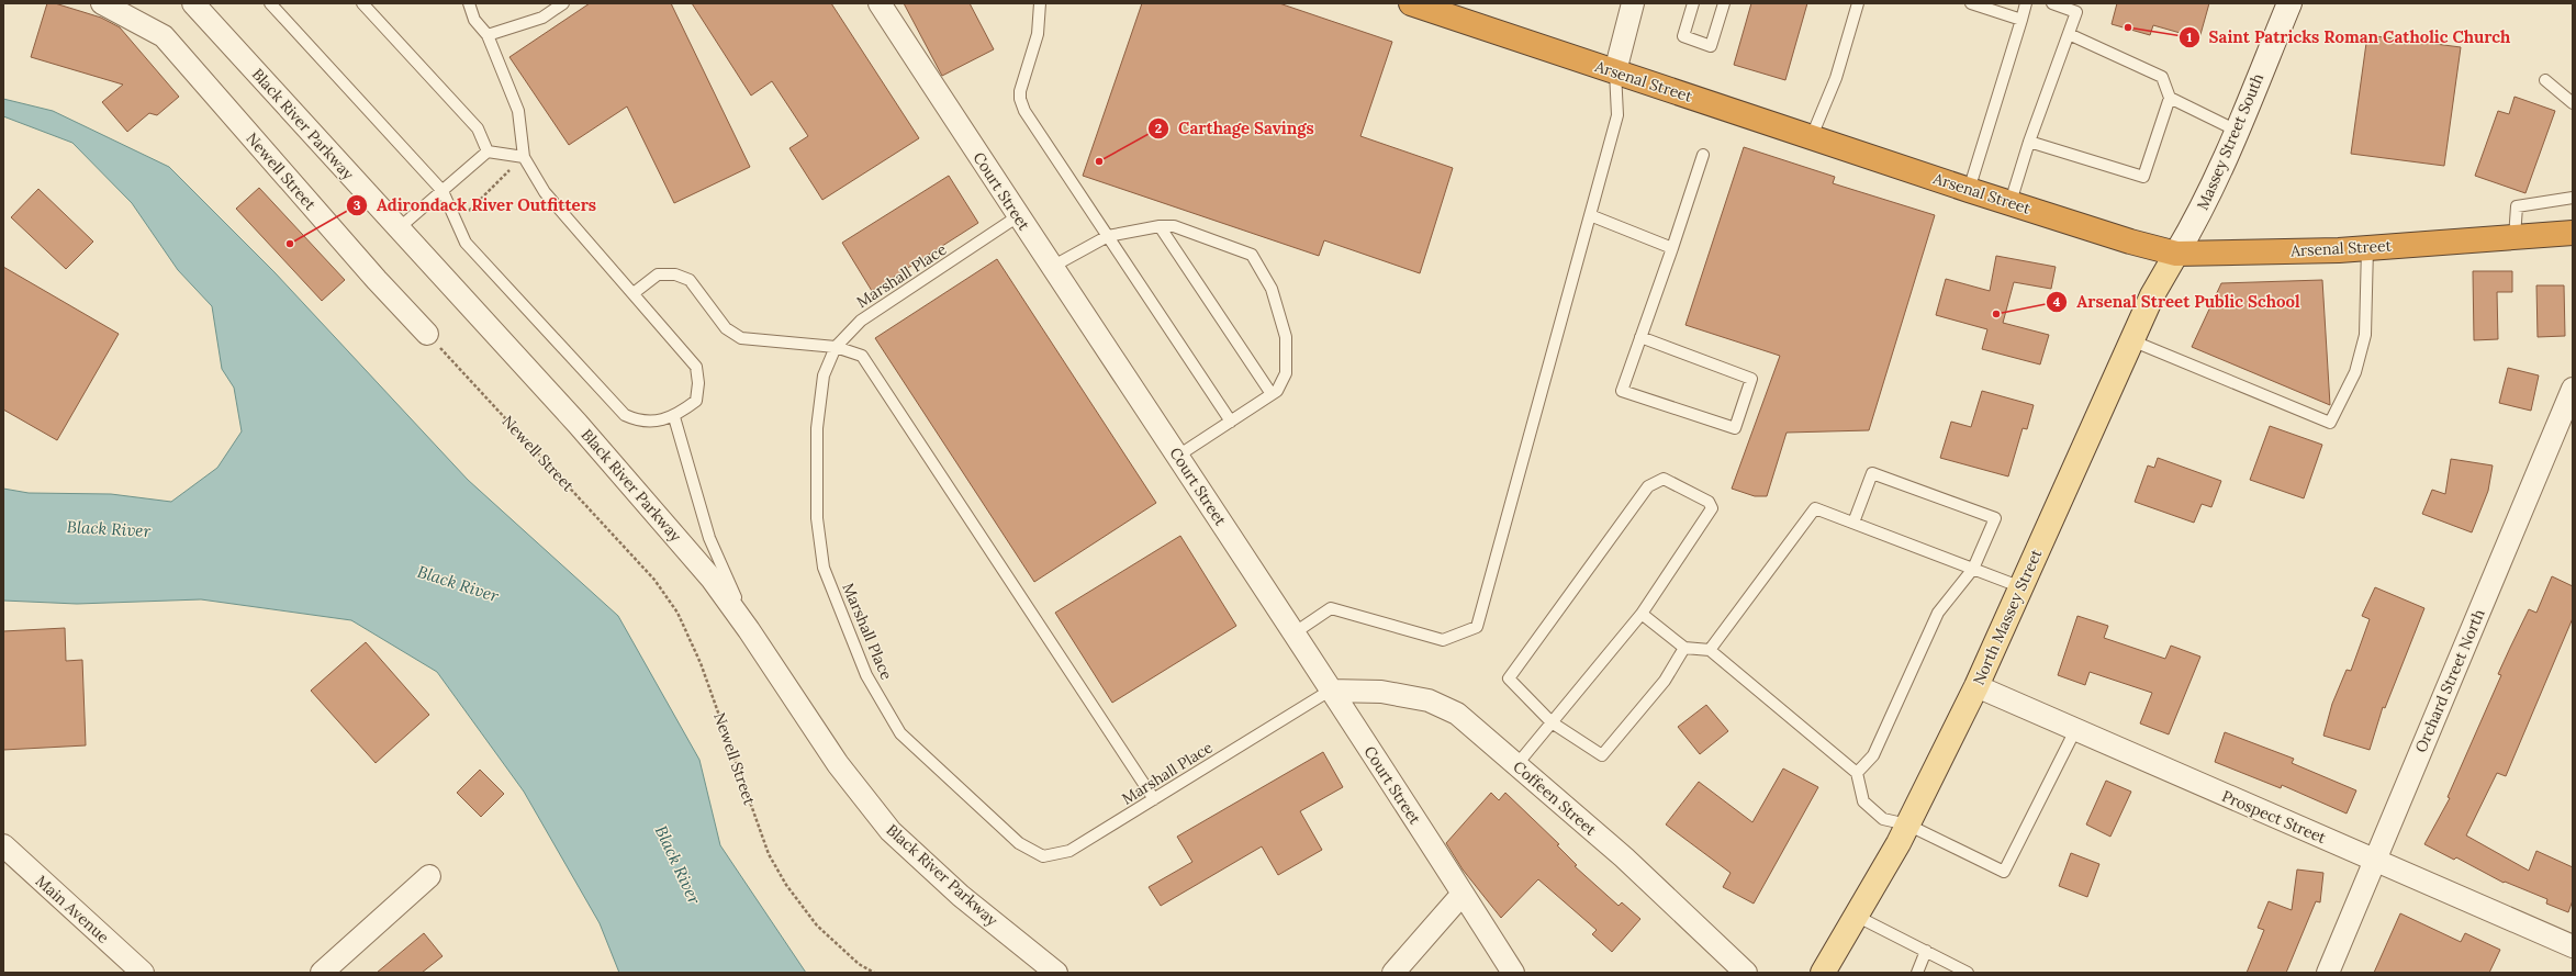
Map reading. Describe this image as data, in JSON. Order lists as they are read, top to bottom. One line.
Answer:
{"streets":{"highway":["Arsenal Street"],"main road":["Massey Street South","North Massey Street"],"street":["Black River Parkway","Newell Street","Court Street","Orchard Street North","Coffeen Street","Prospect Street","Main Avenue"],"lane":["Marshall Place"]},"crossings":[["Arsenal Street","Massey Street South"],["Arsenal Street","North Massey Street"],["Massey Street South","North Massey Street"],["Court Street","Marshall Place"],["Court Street","Coffeen Street"],["Marshall Place","Coffeen Street"],["North Massey Street","Prospect Street"],["Orchard Street North","Prospect Street"]],"water":["Black River"],"places":["Saint Patricks Roman Catholic Church","Carthage Savings","Adirondack River Outfitters","Arsenal Street Public School"]}
